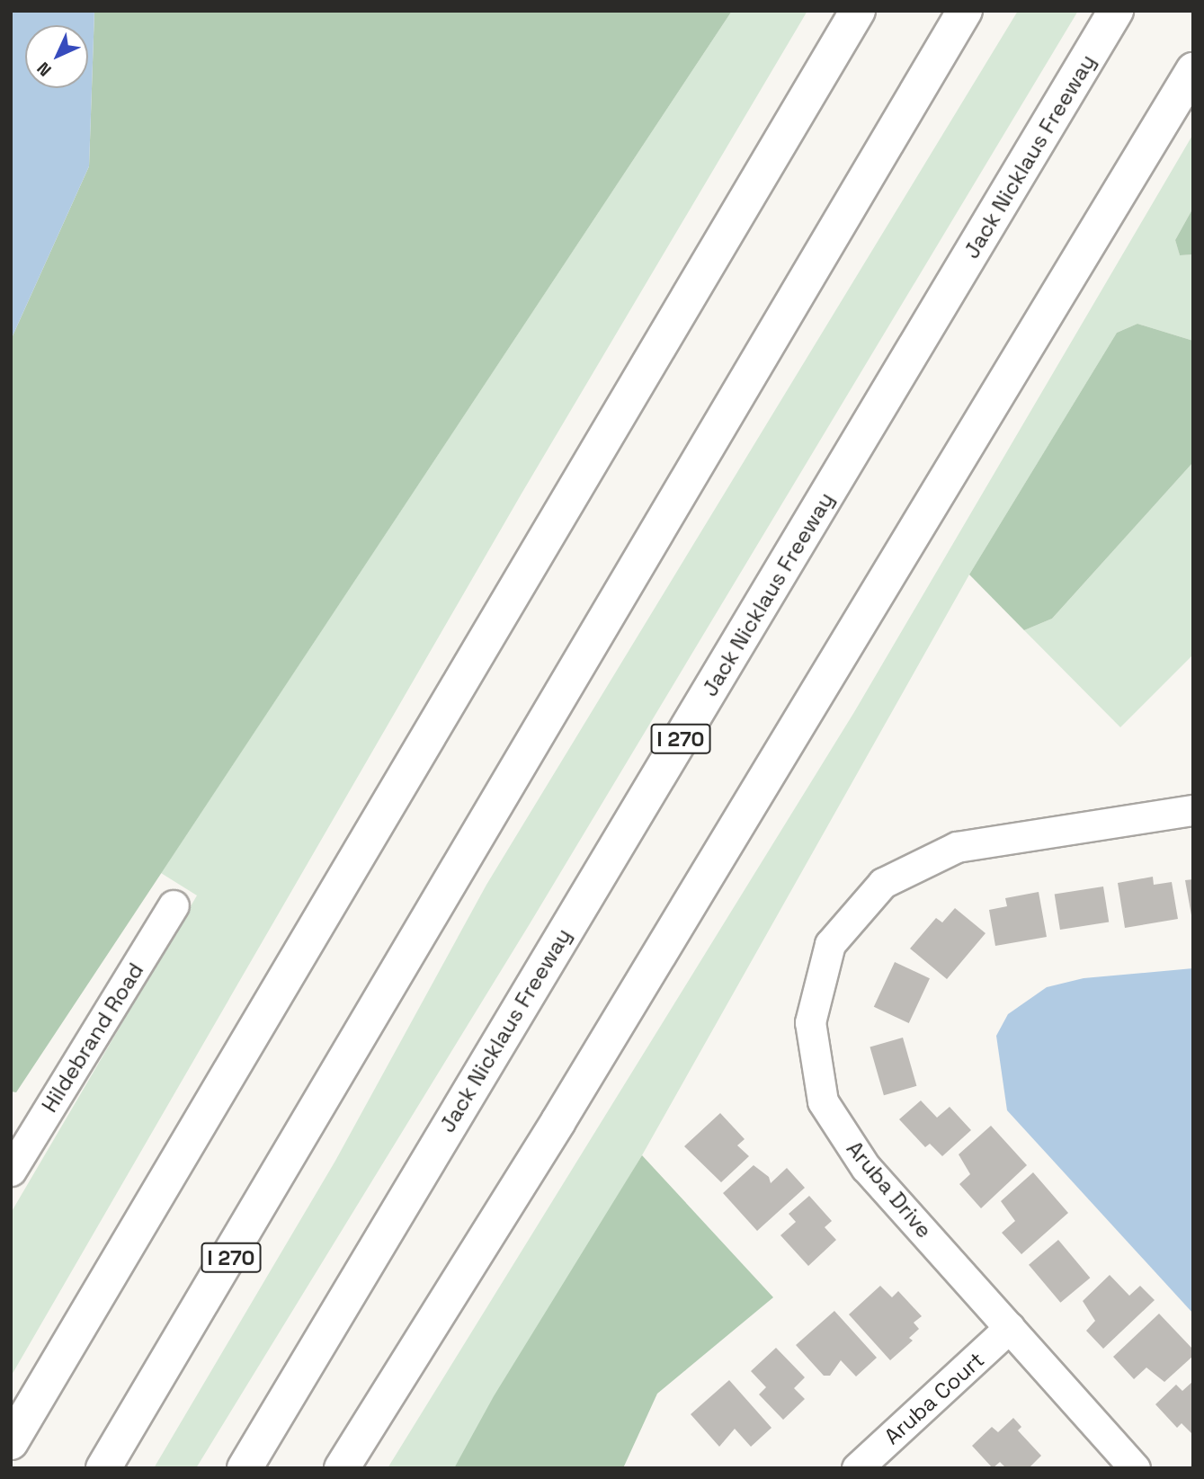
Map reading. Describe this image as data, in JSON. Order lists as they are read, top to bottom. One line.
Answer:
{"streets":{"highway":["Jack Nicklaus Freeway","I 270"],"street":["Hildebrand Road","Aruba Drive","Aruba Court"]},"crossings":[["Aruba Drive","Aruba Court"]],"north":"bottom left"}
